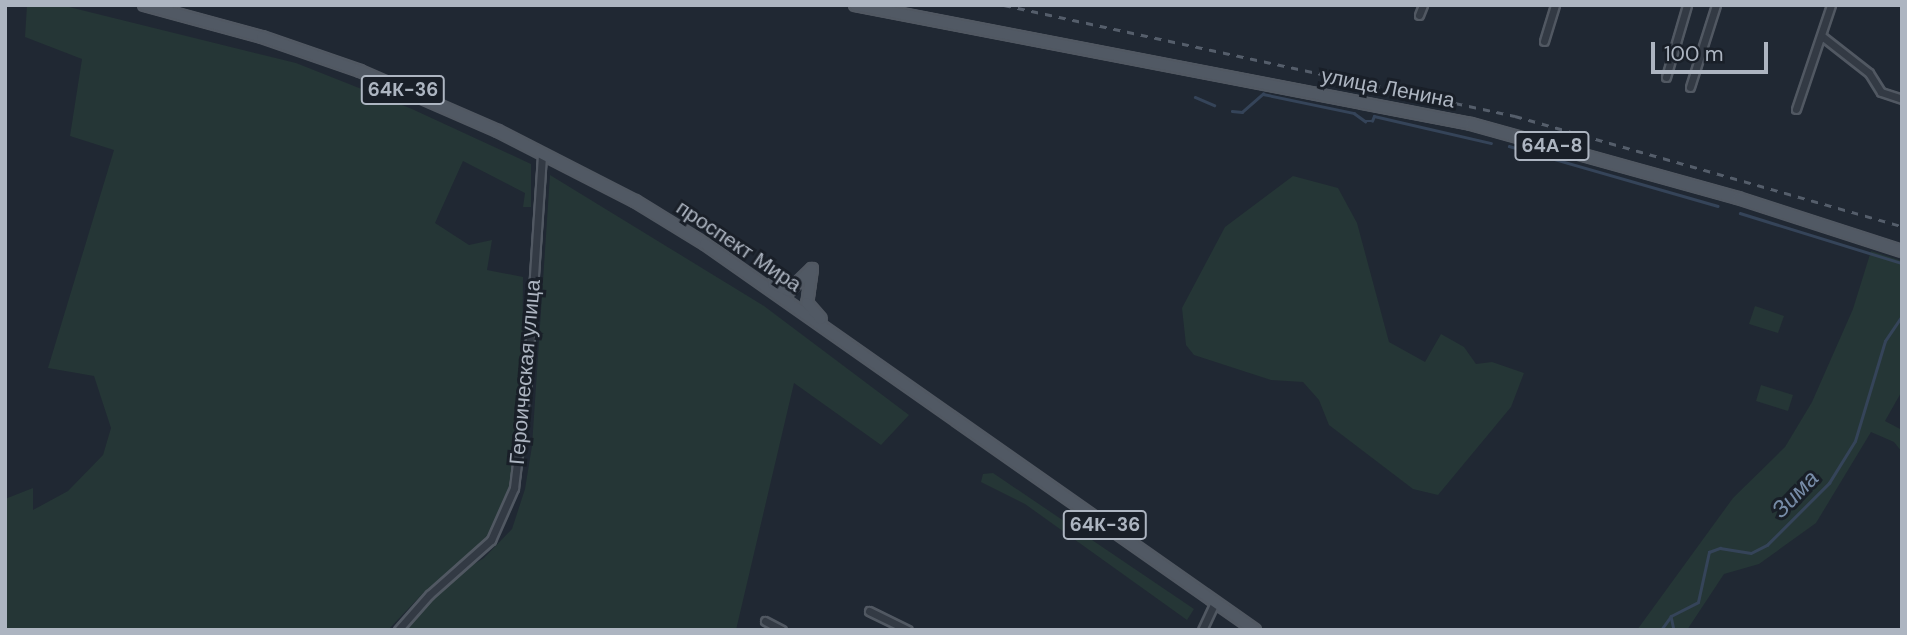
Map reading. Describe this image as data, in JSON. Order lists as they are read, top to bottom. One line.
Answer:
{"streets":{"main road":["улица Ленина","64К-36","64А-8","проспект Мира"],"street":["Героическая улица"]},"crossings":[["проспект Мира","Героическая улица"]],"water":["Зима"],"scale_bar":"100 m"}
